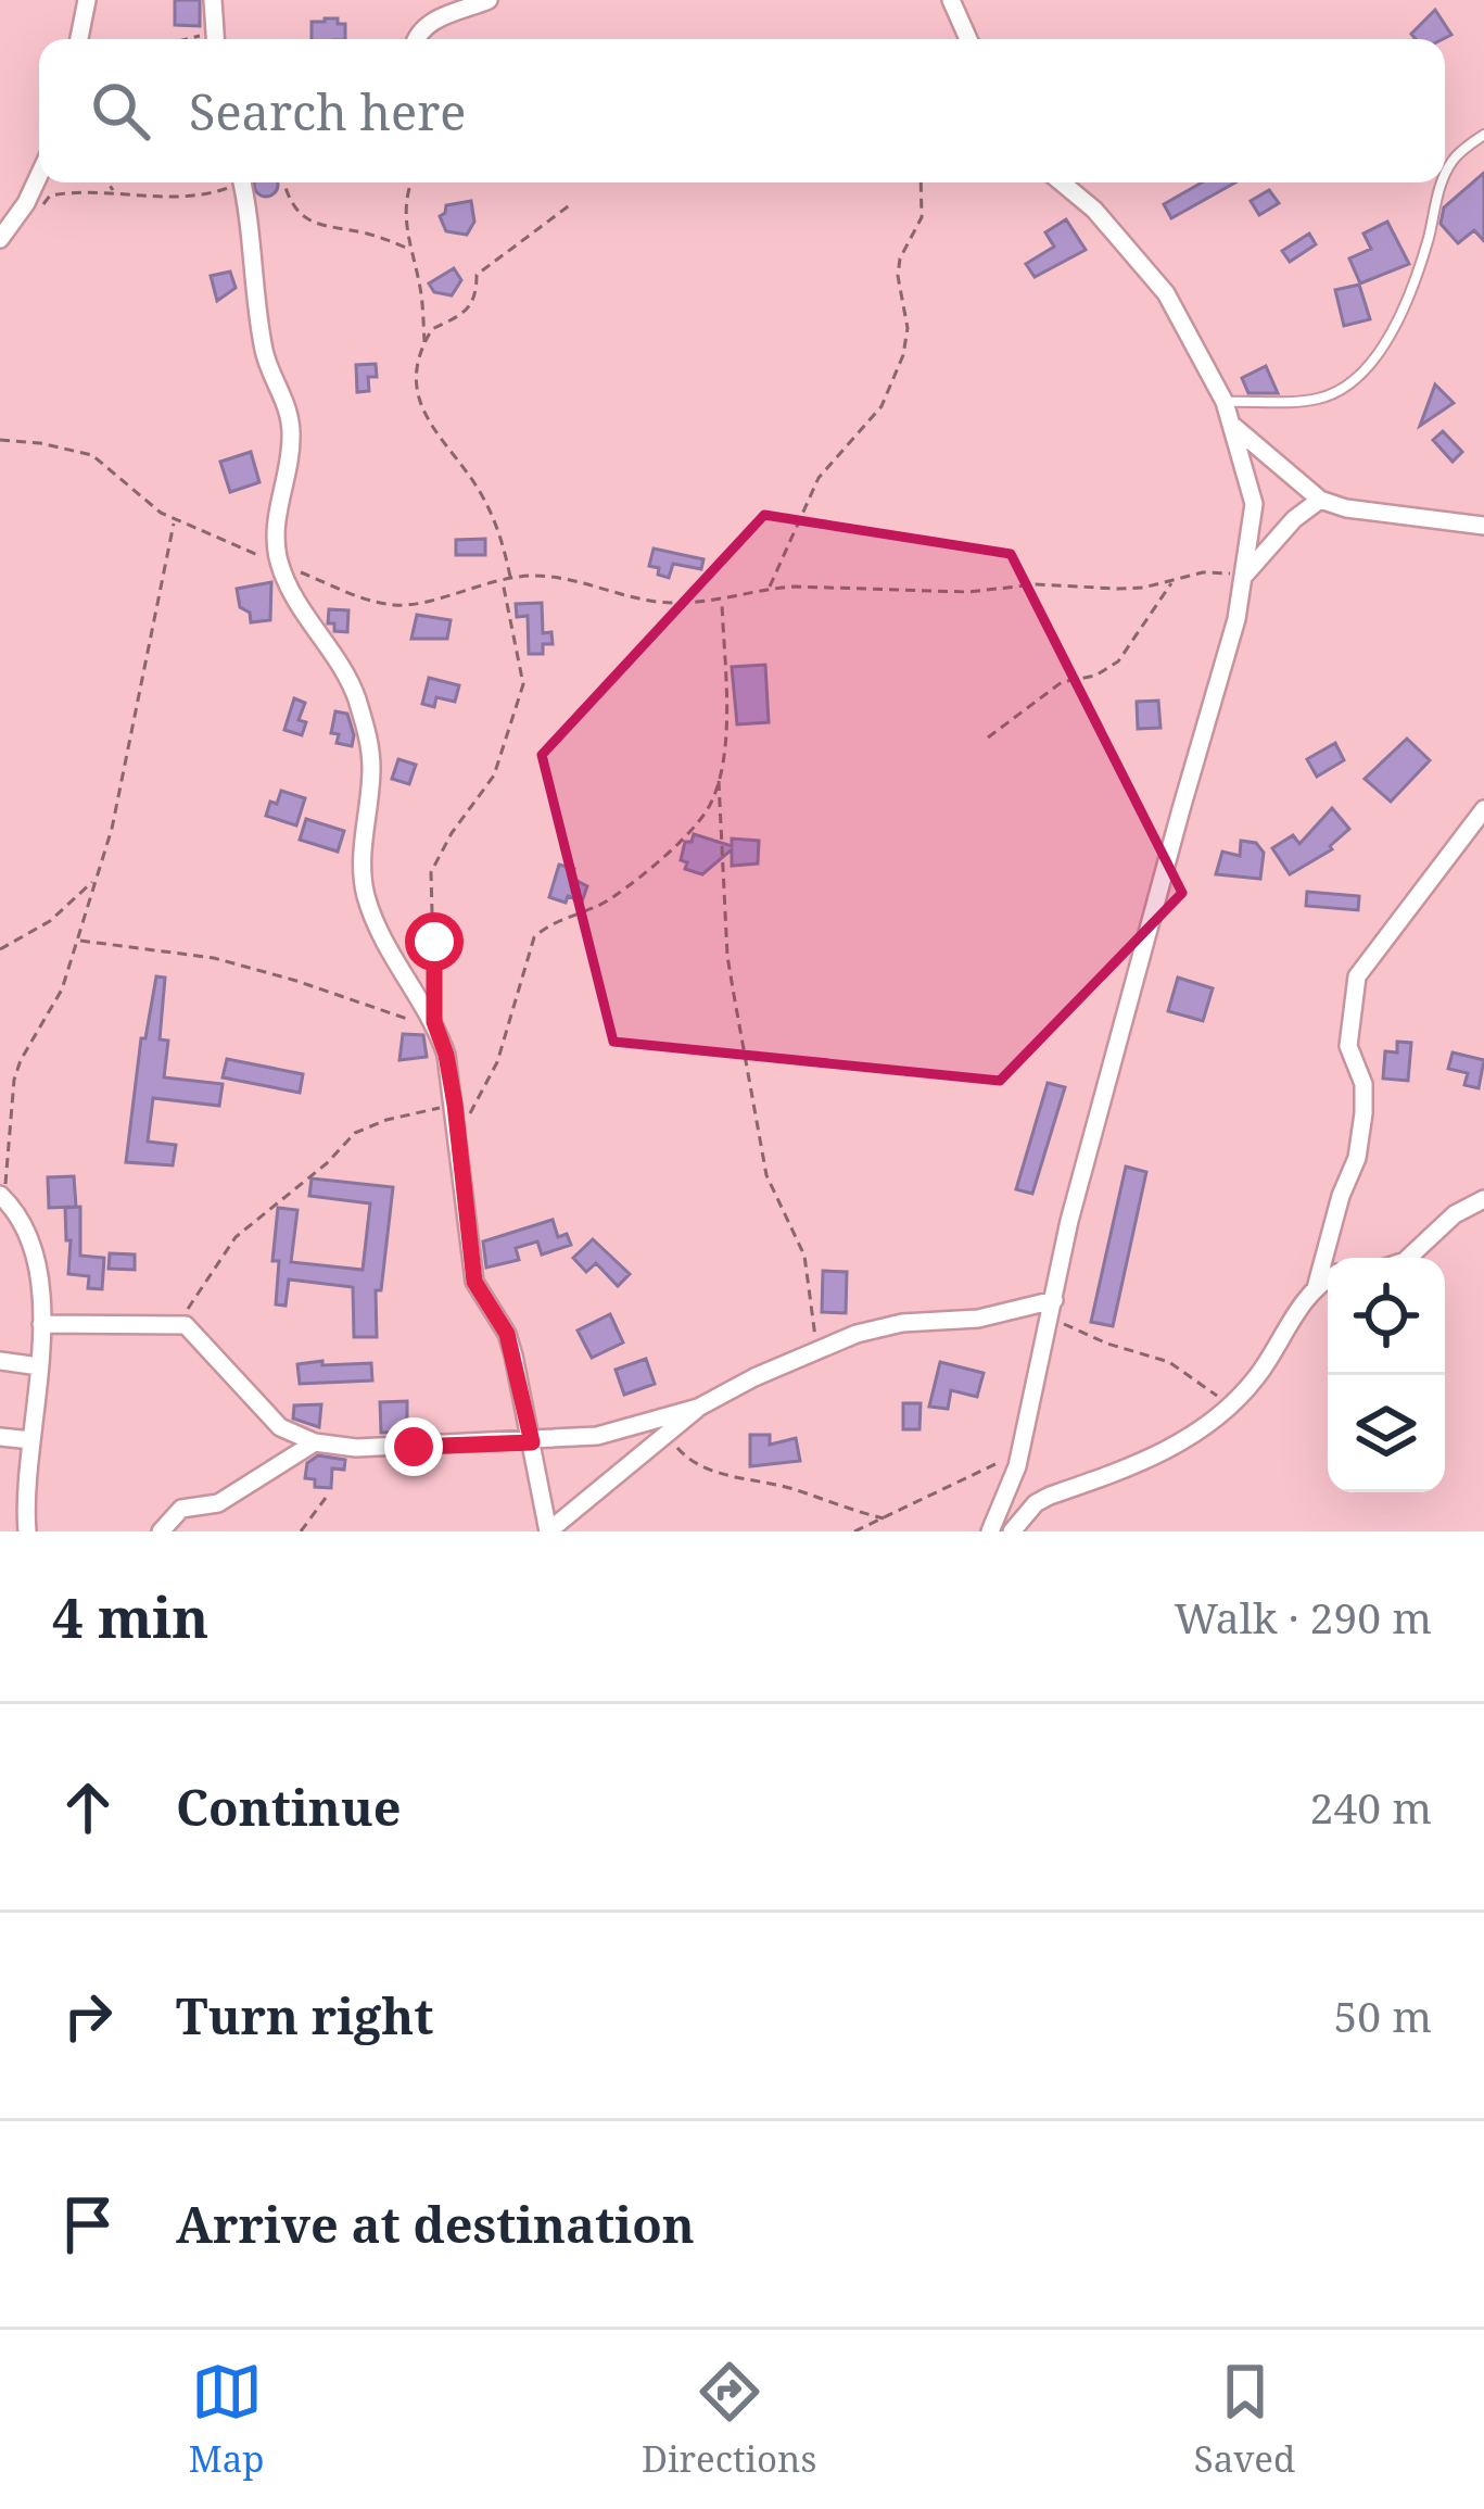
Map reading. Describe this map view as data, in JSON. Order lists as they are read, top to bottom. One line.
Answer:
{"page":{"search":"Search here","heading":["4 min","Walk · 290 m"],"list":[["Continue","240 m"],["Turn right","50 m"],"Arrive at destination"],"nav":["Map","Directions","Saved"]}}
